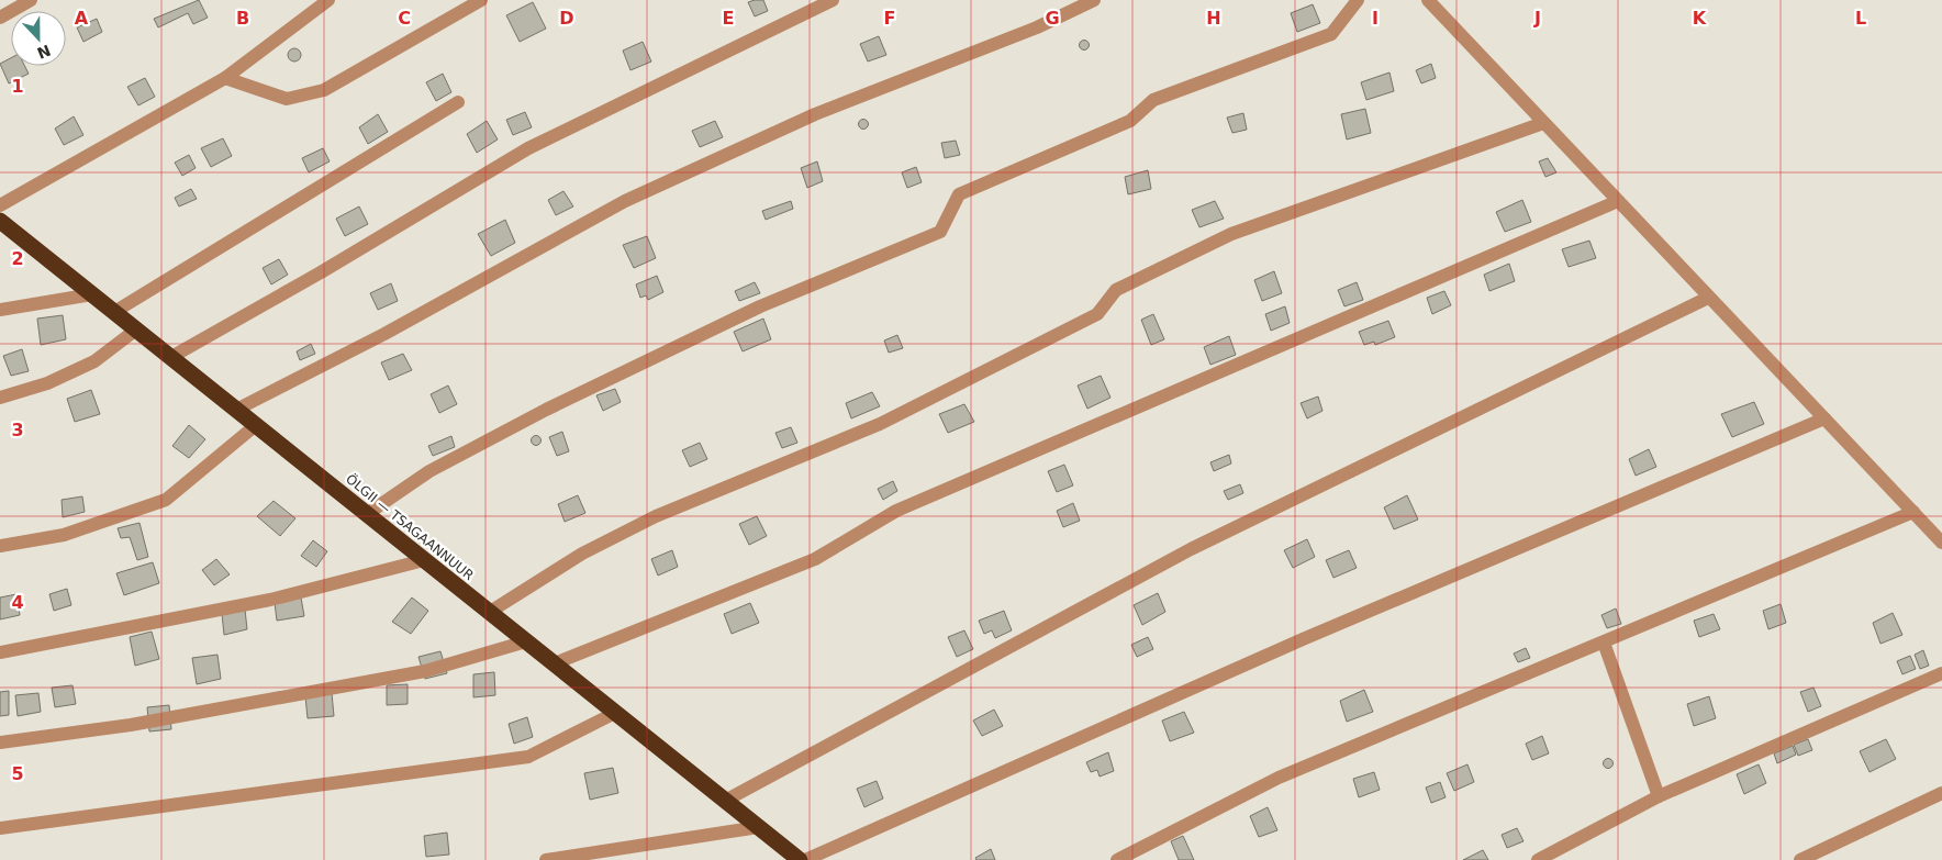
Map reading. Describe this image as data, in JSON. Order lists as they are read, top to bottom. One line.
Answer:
{"streets":{"highway":["ÖLGII — TSAGAANNUUR"]},"north":"bottom","grid":{"columns":["A","B","C","D","E","F","G","H","I","J","K","L"],"rows":["1","2","3","4","5"]}}
